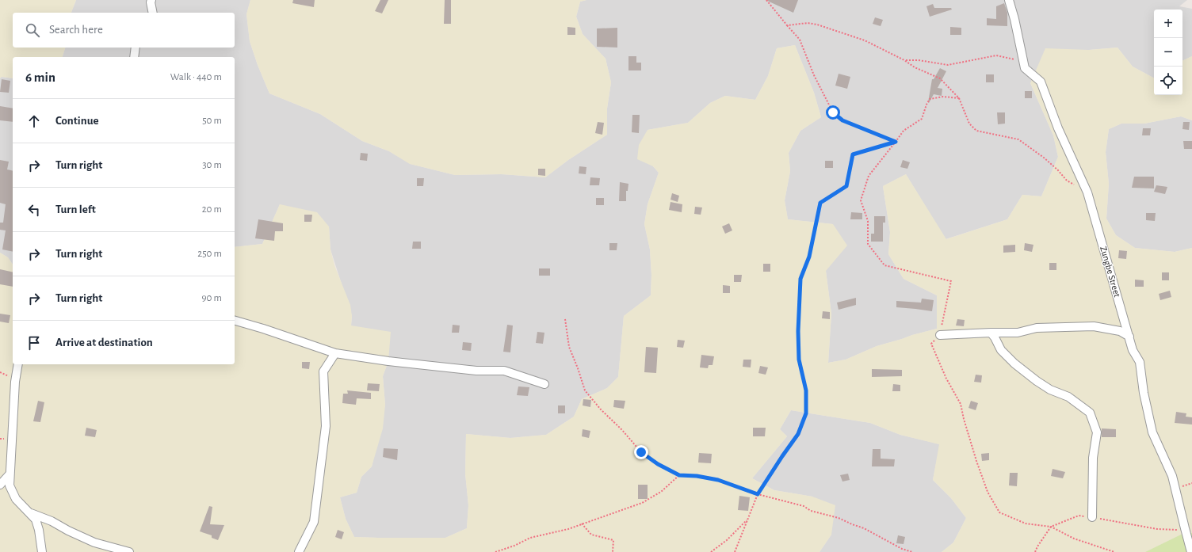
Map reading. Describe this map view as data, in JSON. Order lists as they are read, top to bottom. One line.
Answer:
{"streets":{"street":["Zungbe Street"]},"page":{"map_buttons":["+","−"],"search":"Search here","heading":["6 min","Walk · 440 m"],"list":[["Continue","50 m"],["Turn right","30 m"],["Turn left","20 m"],["Turn right","250 m"],["Turn right","90 m"],"Arrive at destination"]}}
